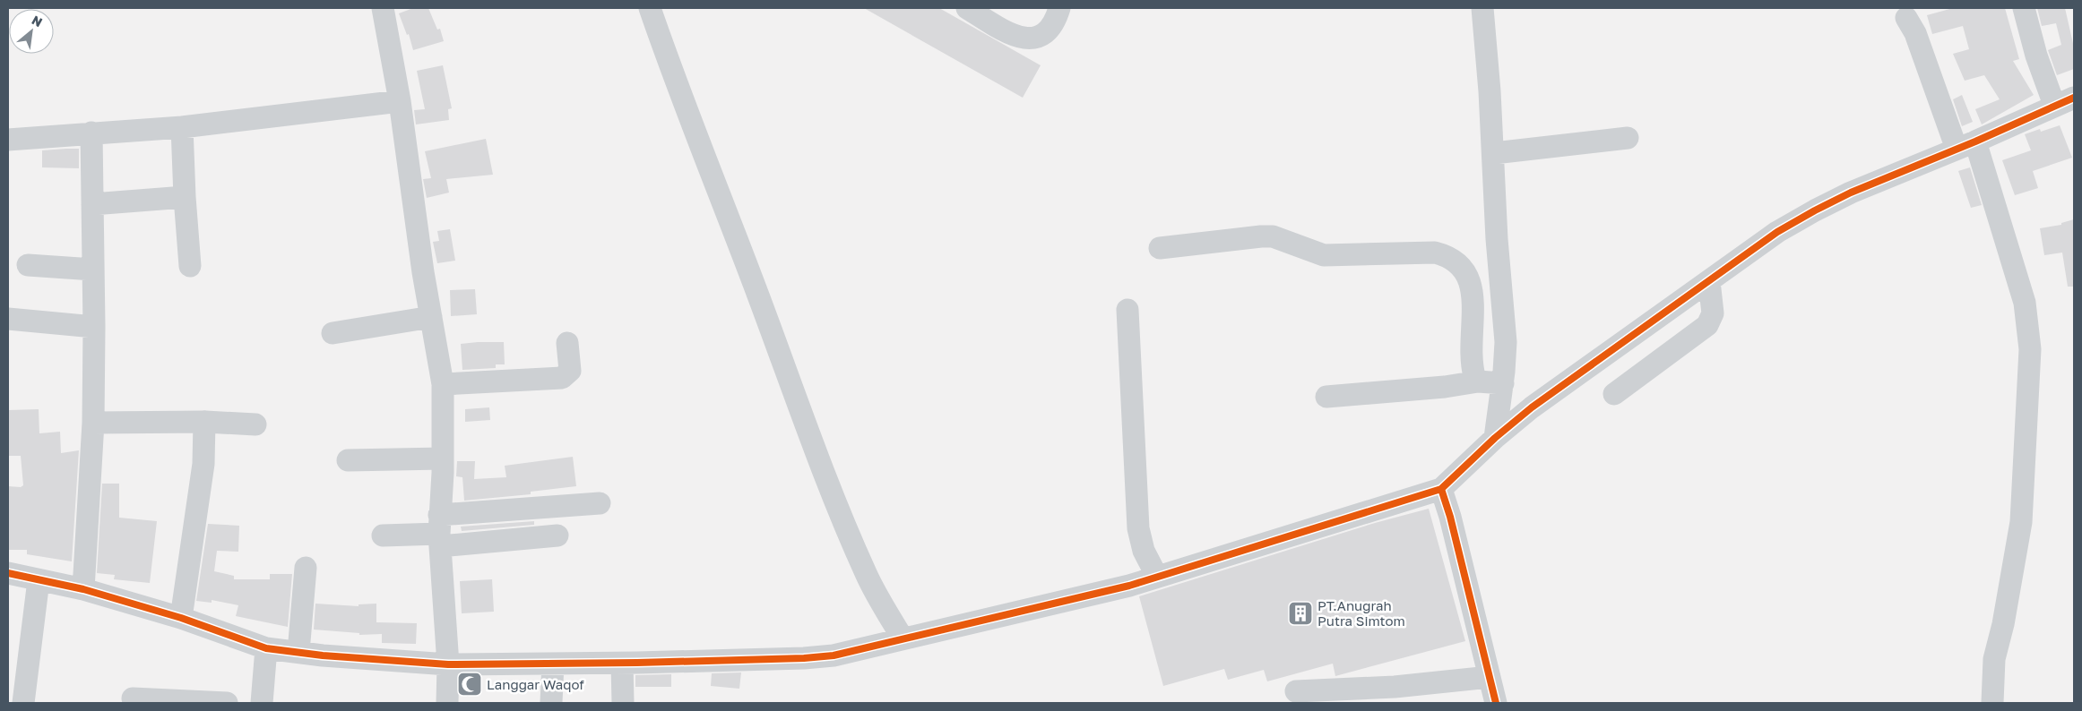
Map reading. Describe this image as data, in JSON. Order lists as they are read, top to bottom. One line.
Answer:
{"places":{"building":["PT.Anugrah Putra Simtom"],"mosque":["Langgar Waqof"]},"north":"top right"}
